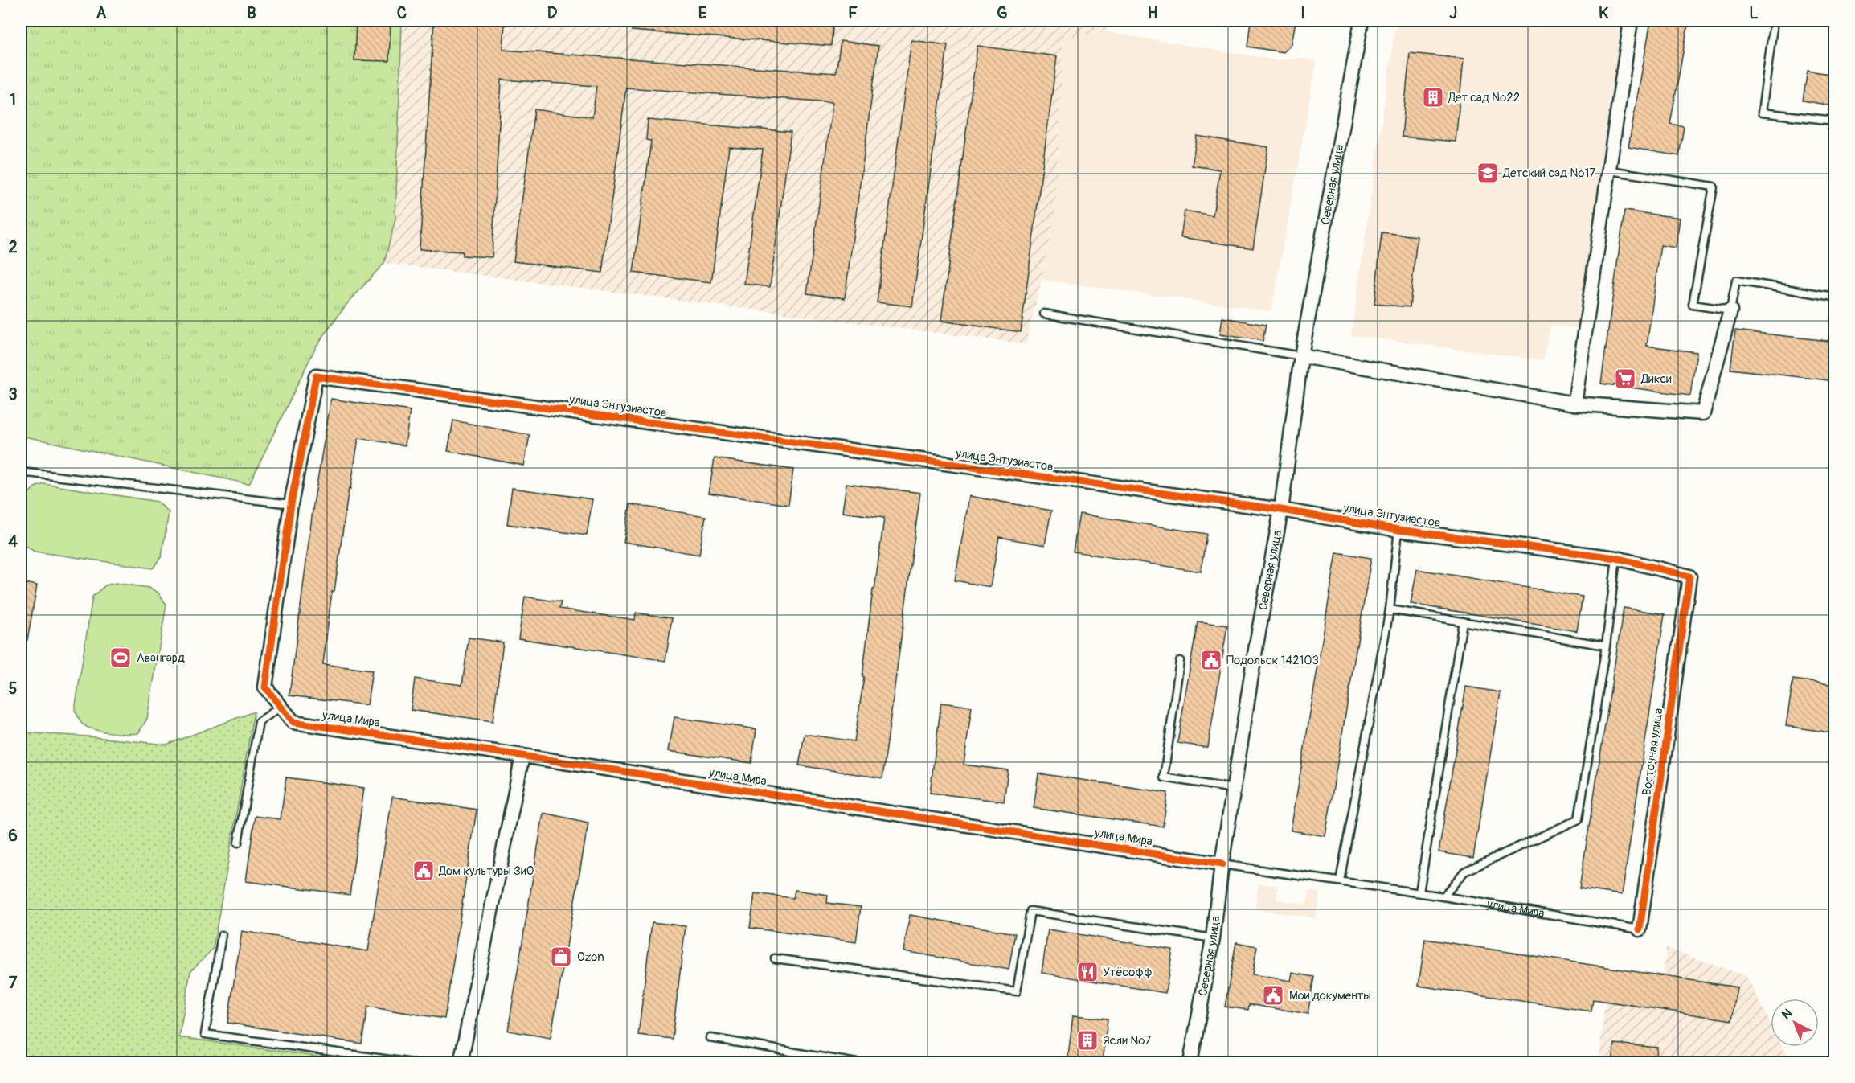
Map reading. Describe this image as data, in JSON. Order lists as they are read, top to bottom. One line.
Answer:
{"streets":{"street":["Северная улица","улица Энтузиастов","улица Мира","Восточная улица"]},"crossings":[["Северная улица","улица Энтузиастов"],["Северная улица","улица Мира"],["улица Энтузиастов","улица Мира"],["улица Энтузиастов","Восточная улица"],["улица Мира","Восточная улица"]],"places":{"building":["Дет.сад №22","Ясли №7"],"school or university":["Детский сад №17"],"supermarket":["Дикси"],"sports":["Авангард"],"public building":["Подольск 142103","Дом культуры ЗиО","Мои документы"],"shop":["Ozon"],"restaurant":["Утёсофф"]},"north":"top left","grid":{"columns":["A","B","C","D","E","F","G","H","I","J","K","L"],"rows":["1","2","3","4","5","6","7"]}}
